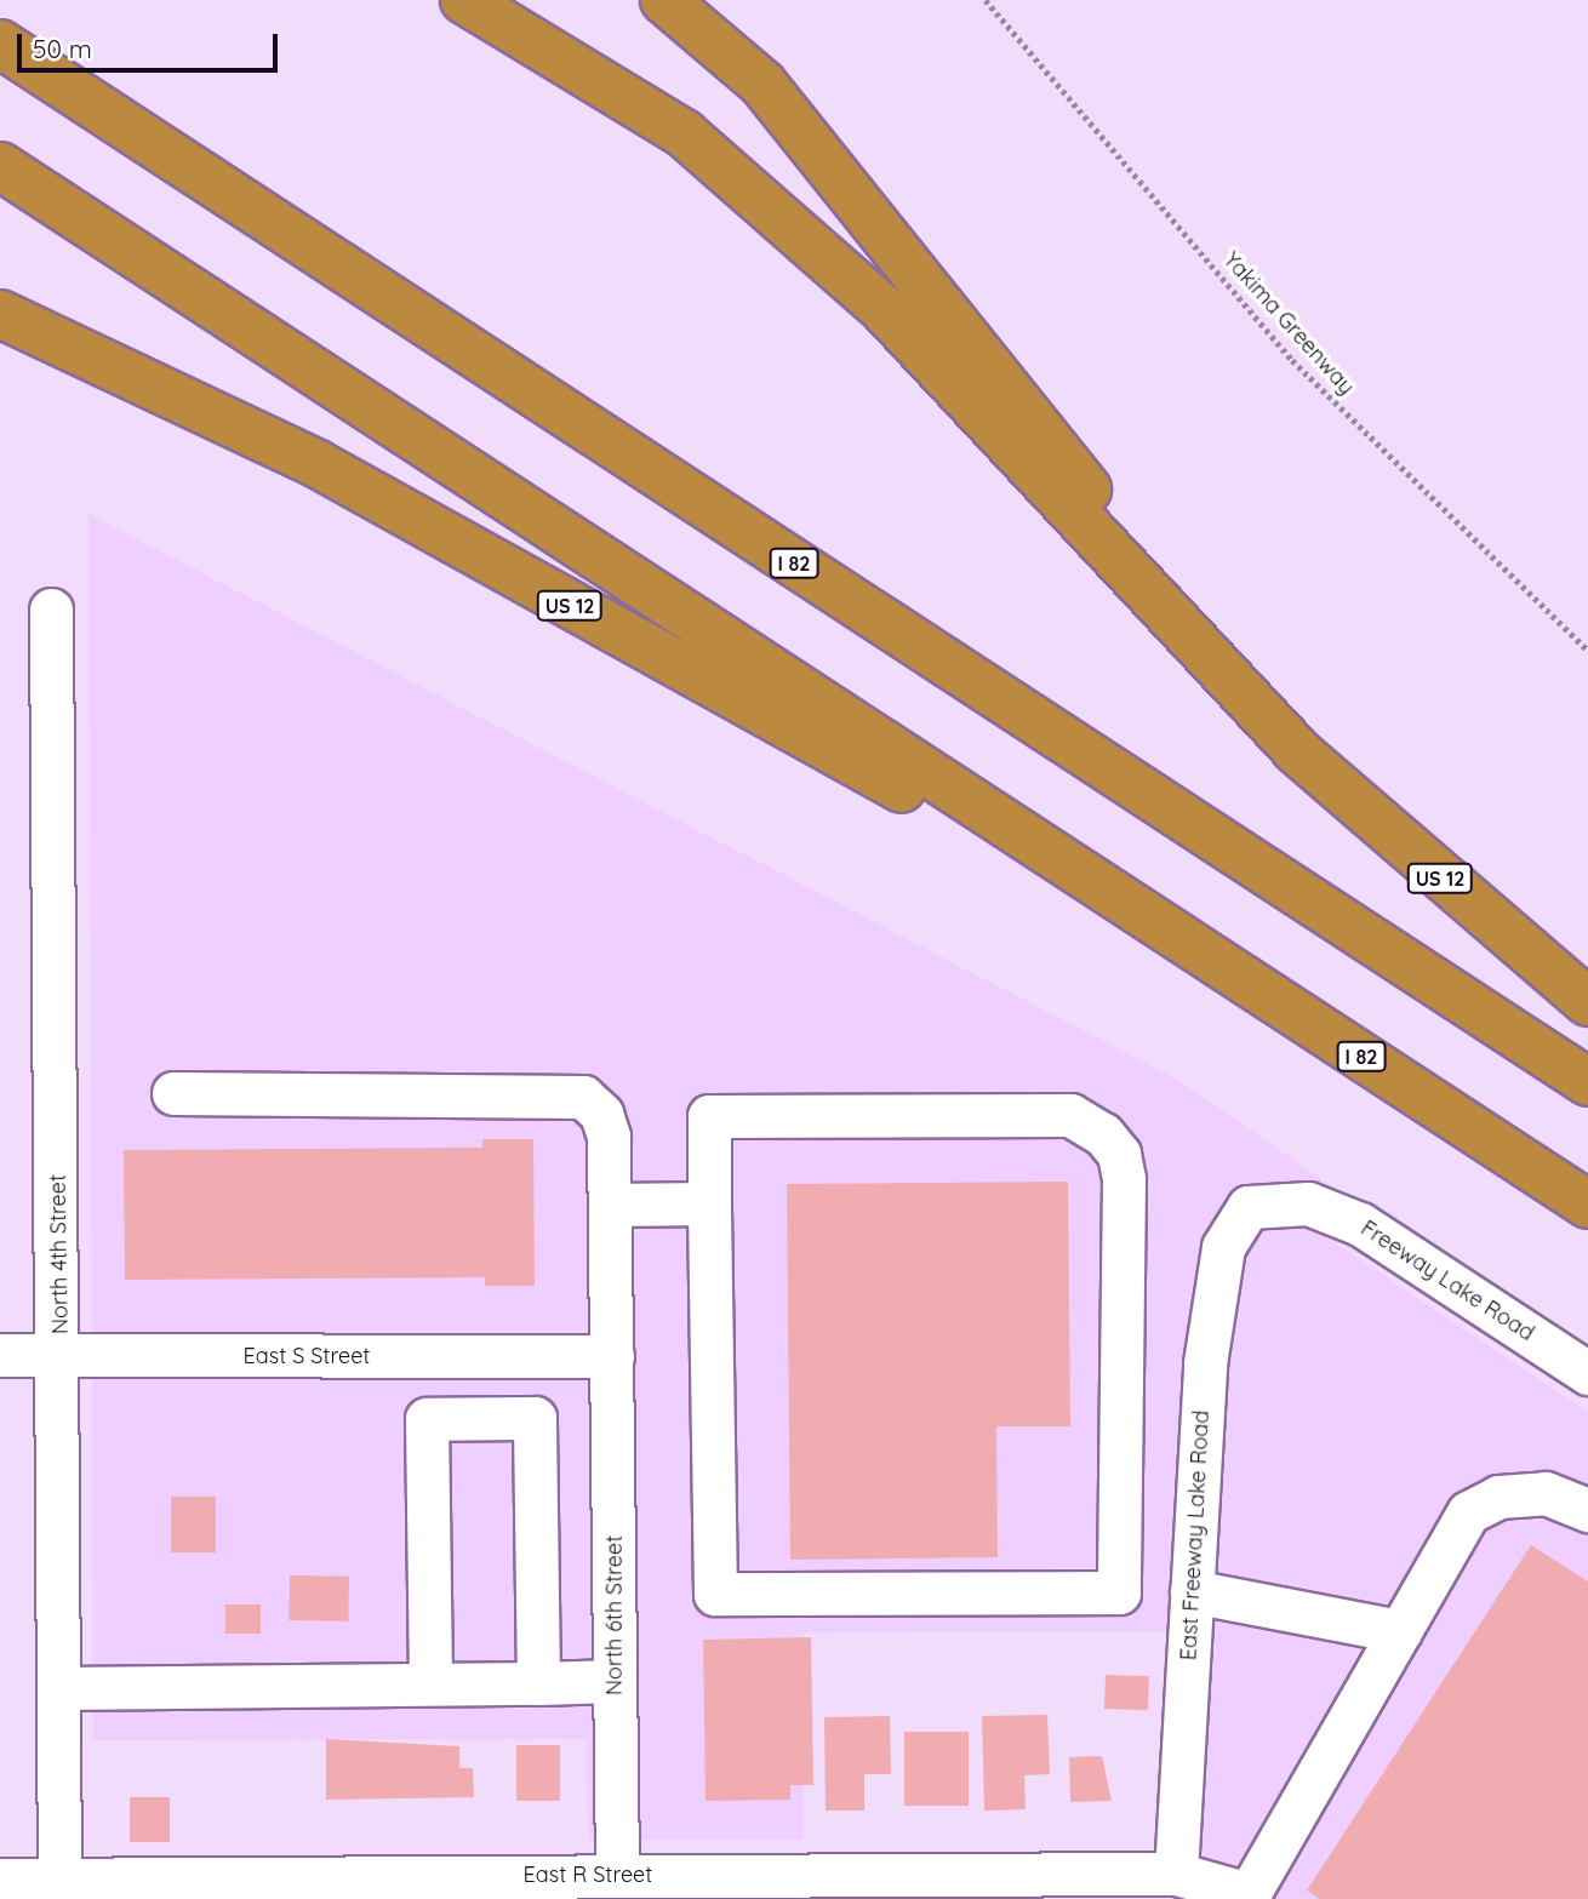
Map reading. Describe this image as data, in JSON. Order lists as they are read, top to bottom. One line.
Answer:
{"streets":{"highway":["I 82","US 12"],"street":["North 4th Street","Freeway Lake Road","East S Street","East Freeway Lake Road","North 6th Street","East R Street"],"path":["Yakima Greenway"]},"crossings":[["I 82","US 12"],["North 4th Street","East S Street"],["North 4th Street","East R Street"],["Freeway Lake Road","East Freeway Lake Road"],["East S Street","North 6th Street"],["East Freeway Lake Road","East R Street"],["North 6th Street","East R Street"]],"scale_bar":"50 m"}
